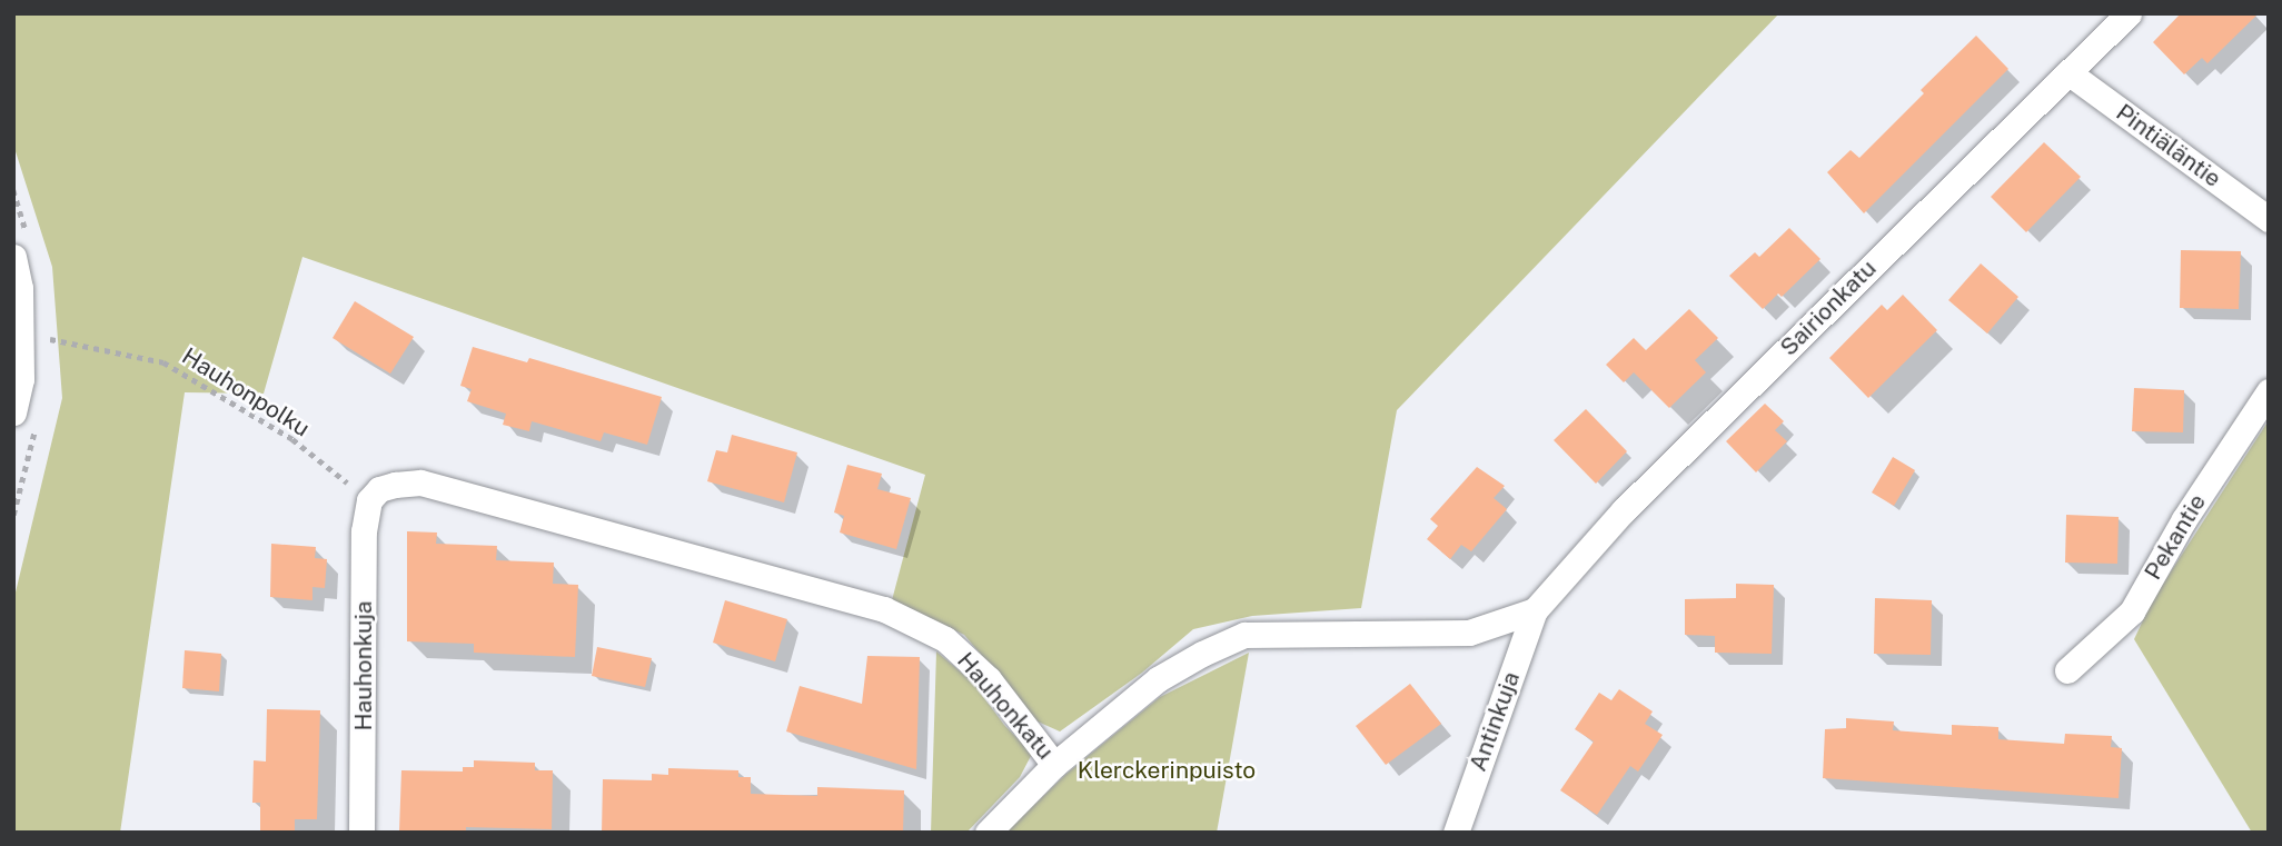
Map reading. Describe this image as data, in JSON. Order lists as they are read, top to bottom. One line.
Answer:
{"streets":{"street":["Pintiäläntie","Sairionkatu","Pekantie","Hauhonkuja","Hauhonkatu","Antinkuja"],"path":["Hauhonpolku"]},"crossings":[["Pintiäläntie","Sairionkatu"],["Sairionkatu","Hauhonkatu"],["Sairionkatu","Antinkuja"],["Hauhonpolku","Hauhonkuja"],["Hauhonpolku","Hauhonkatu"],["Hauhonkuja","Hauhonkatu"],["Hauhonkatu","Antinkuja"]],"parks":["Klerckerinpuisto"]}
